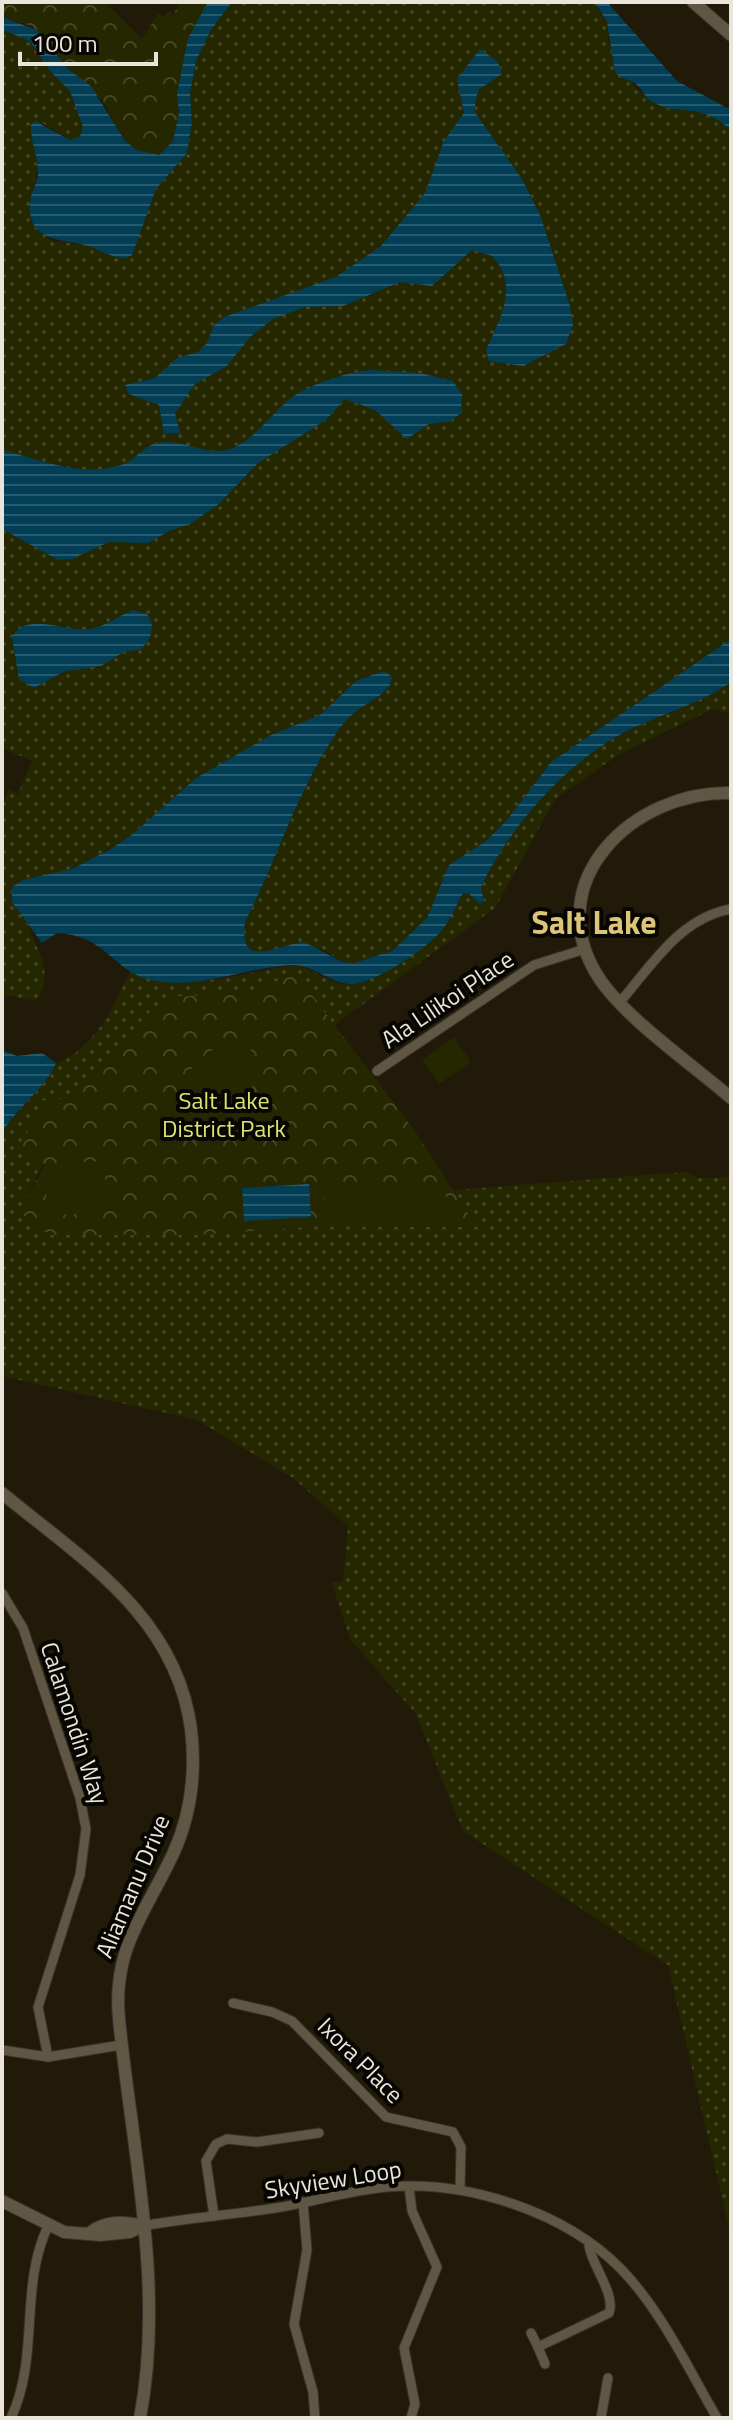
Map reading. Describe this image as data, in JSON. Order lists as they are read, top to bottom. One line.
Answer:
{"streets":{"street":["Ala Lilikoi Place","Calamondin Way","Aliamanu Drive","Ixora Place","Skyview Loop"]},"crossings":[["Aliamanu Drive","Skyview Loop"],["Ixora Place","Skyview Loop"]],"districts":["Salt Lake"],"parks":["Salt Lake District Park"],"scale_bar":"100 m"}
